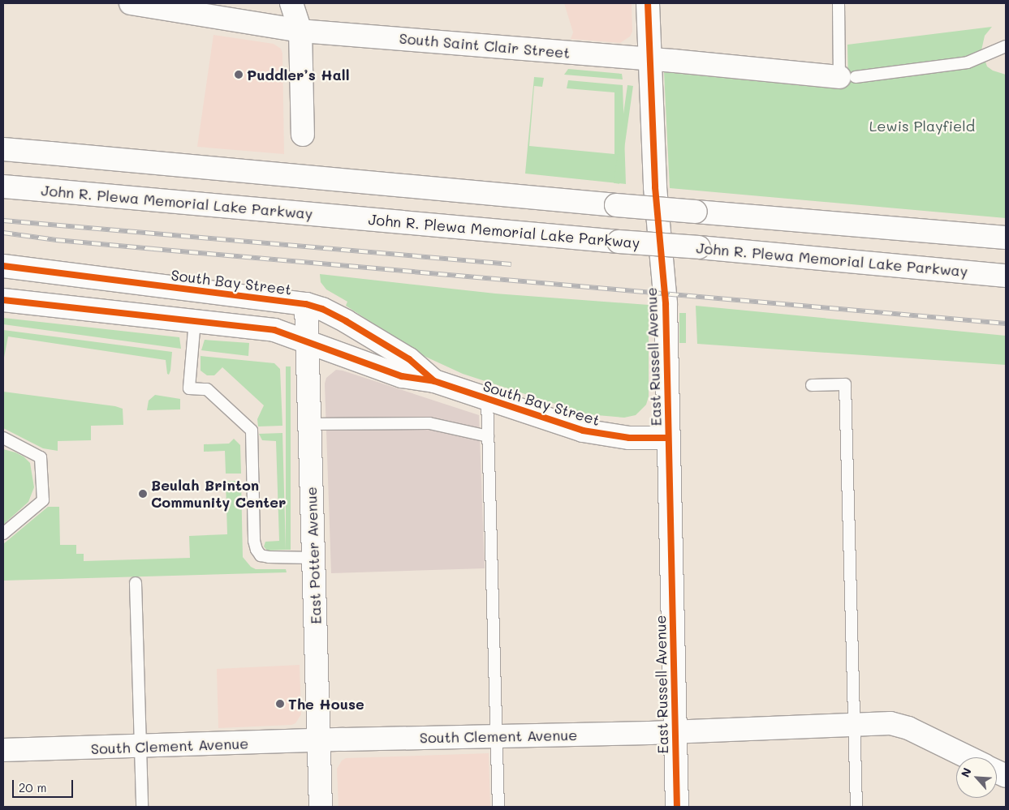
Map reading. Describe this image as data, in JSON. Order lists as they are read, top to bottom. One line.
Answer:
{"streets":{"main road":["South Saint Clair Street","John R. Plewa Memorial Lake Parkway","South Bay Street","East Russell Avenue","East Potter Avenue","South Clement Avenue"]},"crossings":[["South Saint Clair Street","East Russell Avenue"],["South Bay Street","East Russell Avenue"],["South Bay Street","East Potter Avenue"],["East Russell Avenue","South Clement Avenue"],["East Potter Avenue","South Clement Avenue"]],"parks":["Lewis Playfield"],"places":["Puddler’s Hall","Beulah Brinton Community Center","The House"],"scale_bar":"20 m","north":"top left"}
